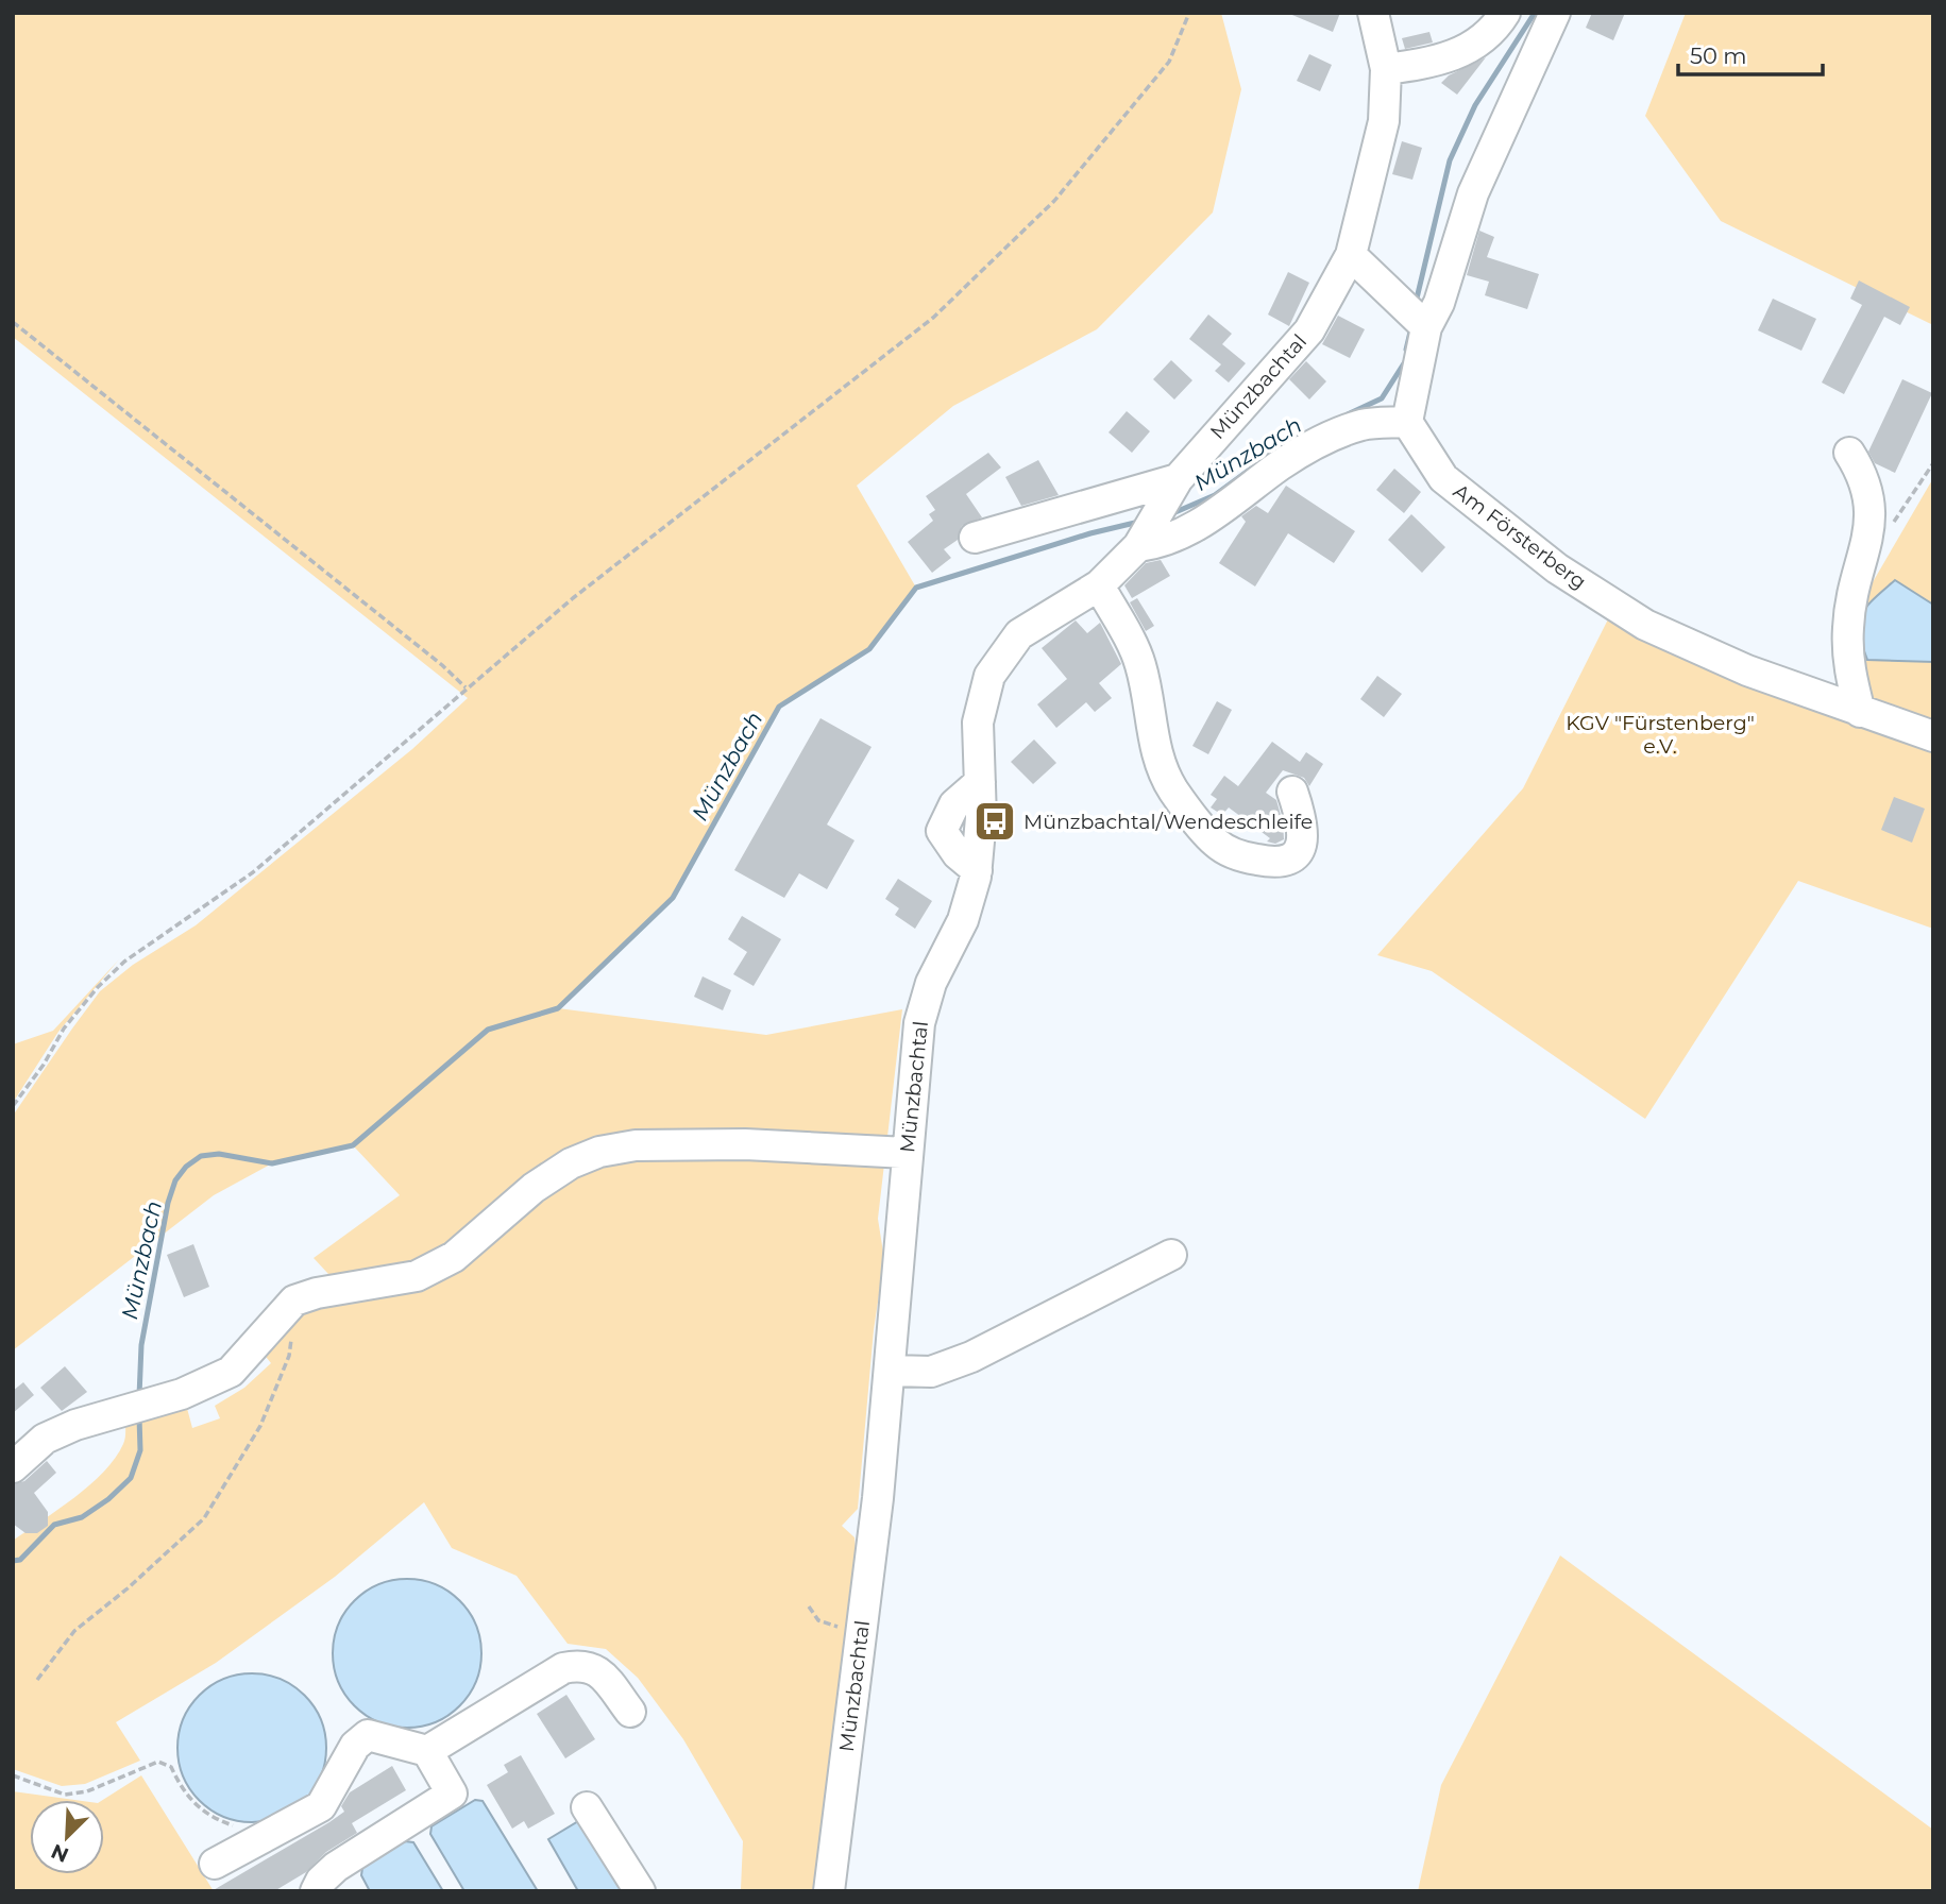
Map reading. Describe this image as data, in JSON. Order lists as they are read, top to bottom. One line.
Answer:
{"streets":{"street":["Münzbachtal","Am Försterberg"]},"water":["Münzbach"],"parks":["KGV \"Fürstenberg\" e.V."],"places":{"bus stop":["Münzbachtal/Wendeschleife"]},"scale_bar":"50 m","north":"bottom left"}
